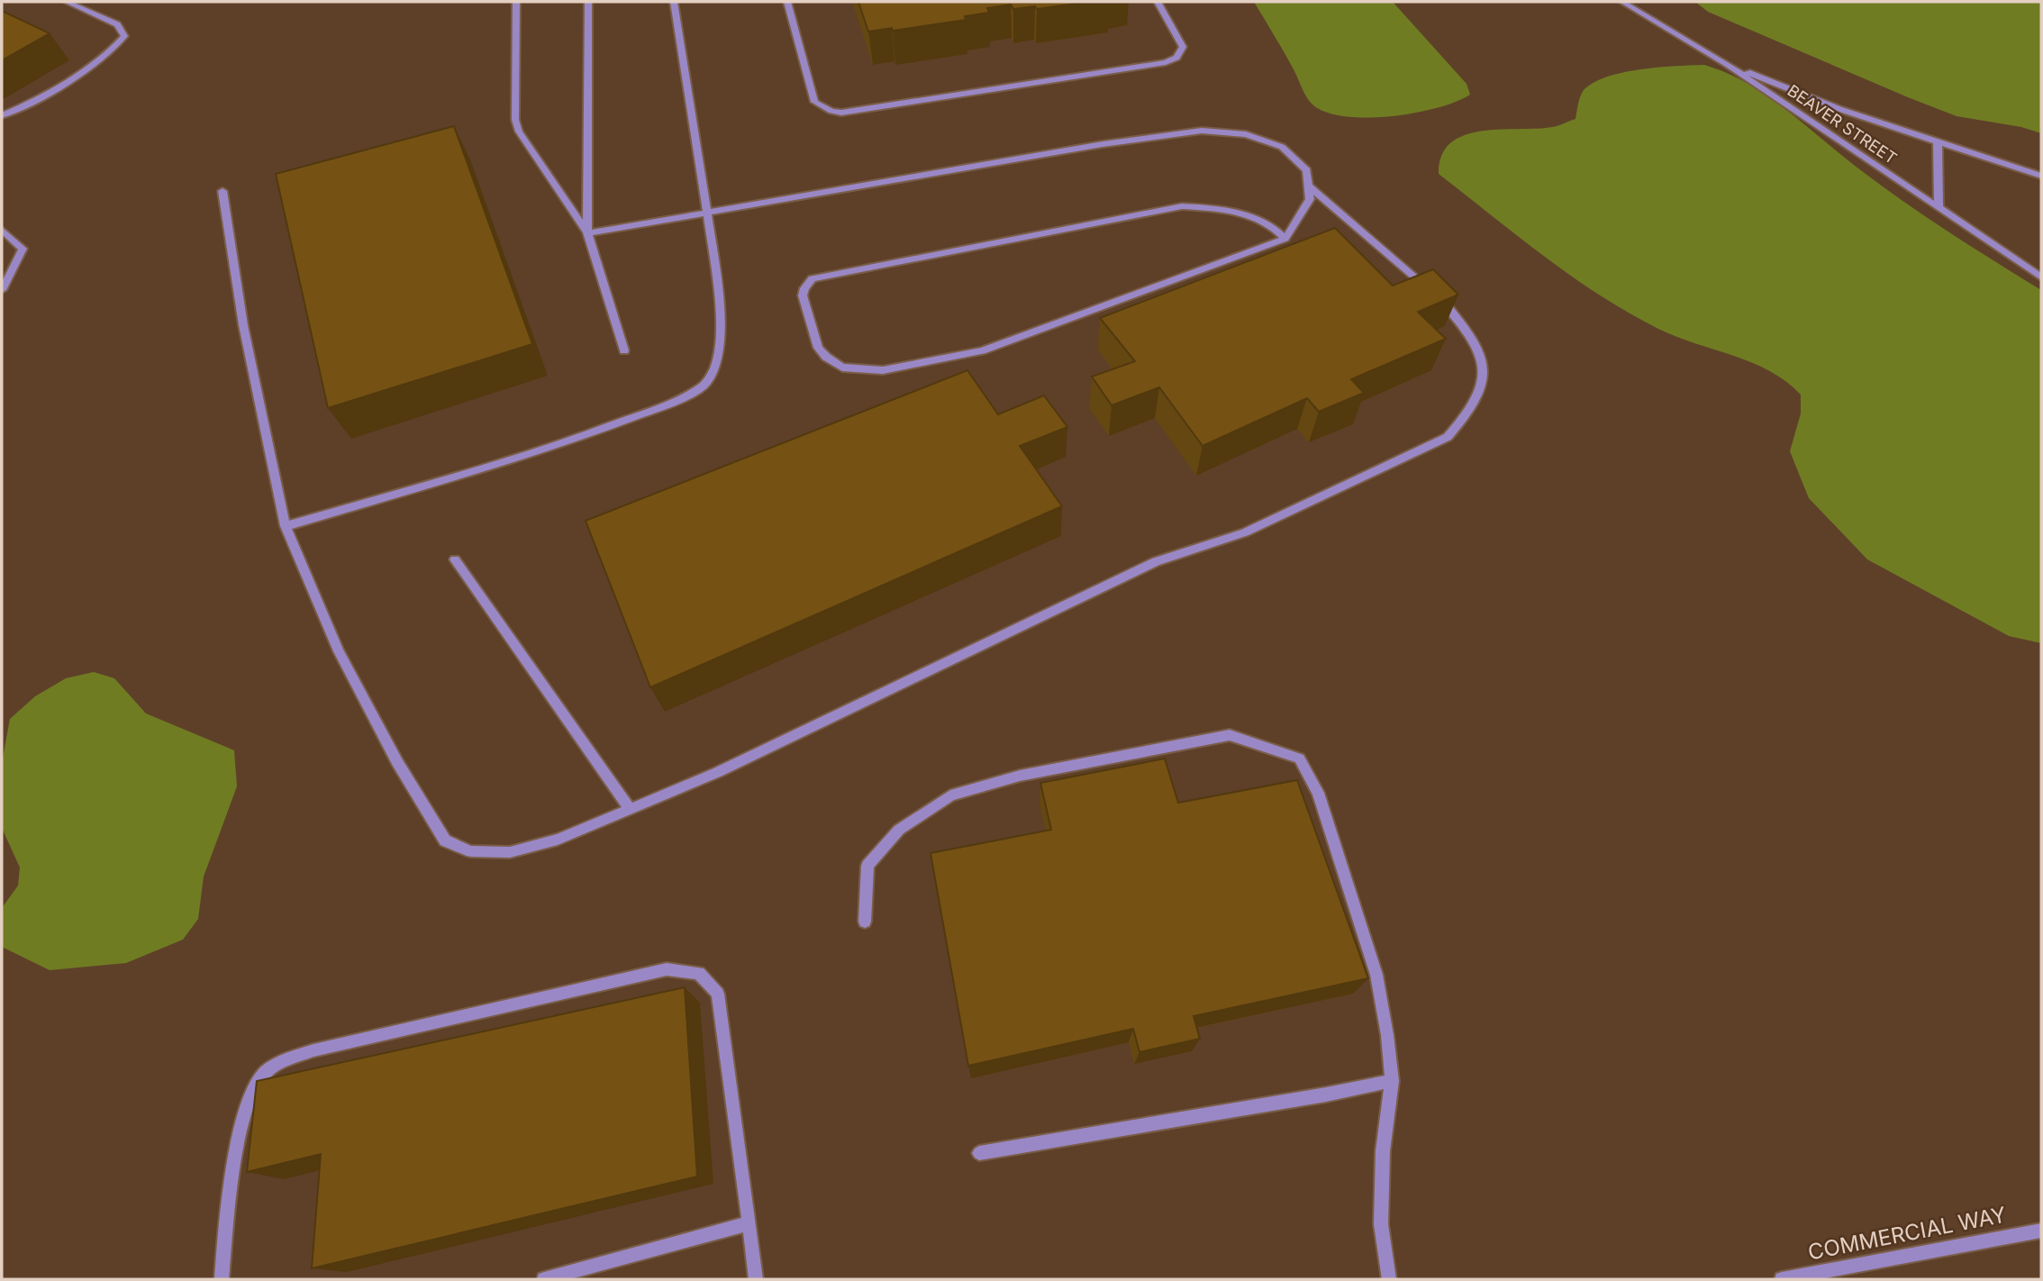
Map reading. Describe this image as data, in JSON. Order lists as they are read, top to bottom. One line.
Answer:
{"streets":{"street":["BEAVER STREET","COMMERCIAL WAY"]}}
